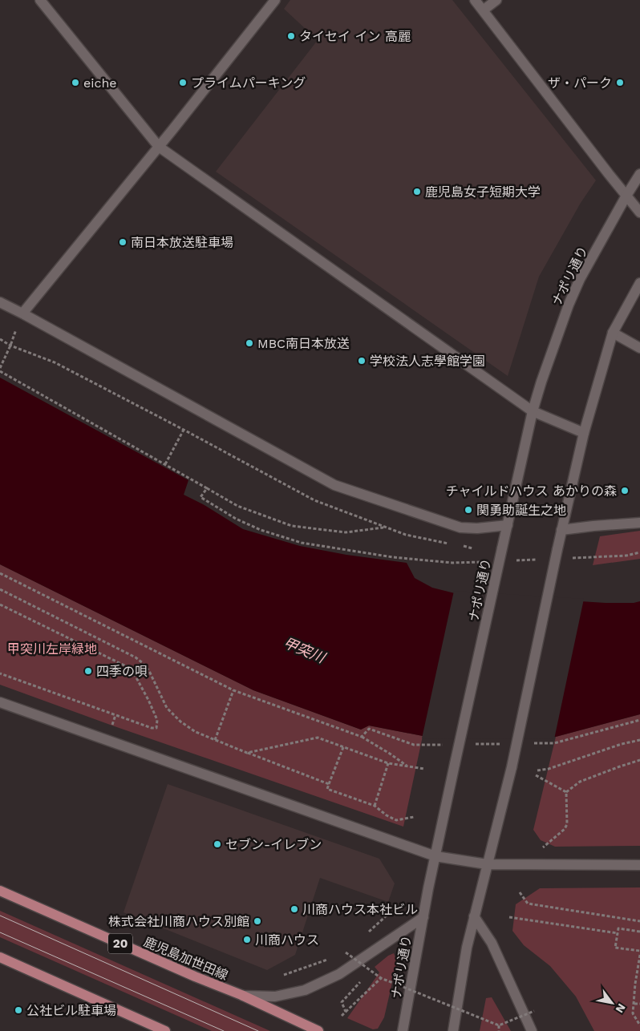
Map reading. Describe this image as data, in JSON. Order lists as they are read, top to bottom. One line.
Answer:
{"streets":{"main road":["20","鹿児島加世田線"],"street":["ナポリ通り"]},"water":["甲突川"],"parks":["甲突川左岸緑地"],"places":["タイセイ イン 高麗","eiche","プライムパーキング","ザ・パーク","鹿児島女子短期大学","南日本放送駐車場","MBC南日本放送","学校法人志學館学園","チャイルドハウス あかりの森","関勇助誕生之地","四季の唄","セブン-イレブン","川商ハウス本社ビル","株式会社川商ハウス別館","川商ハウス","公社ビル駐車場"],"north":"bottom right"}
